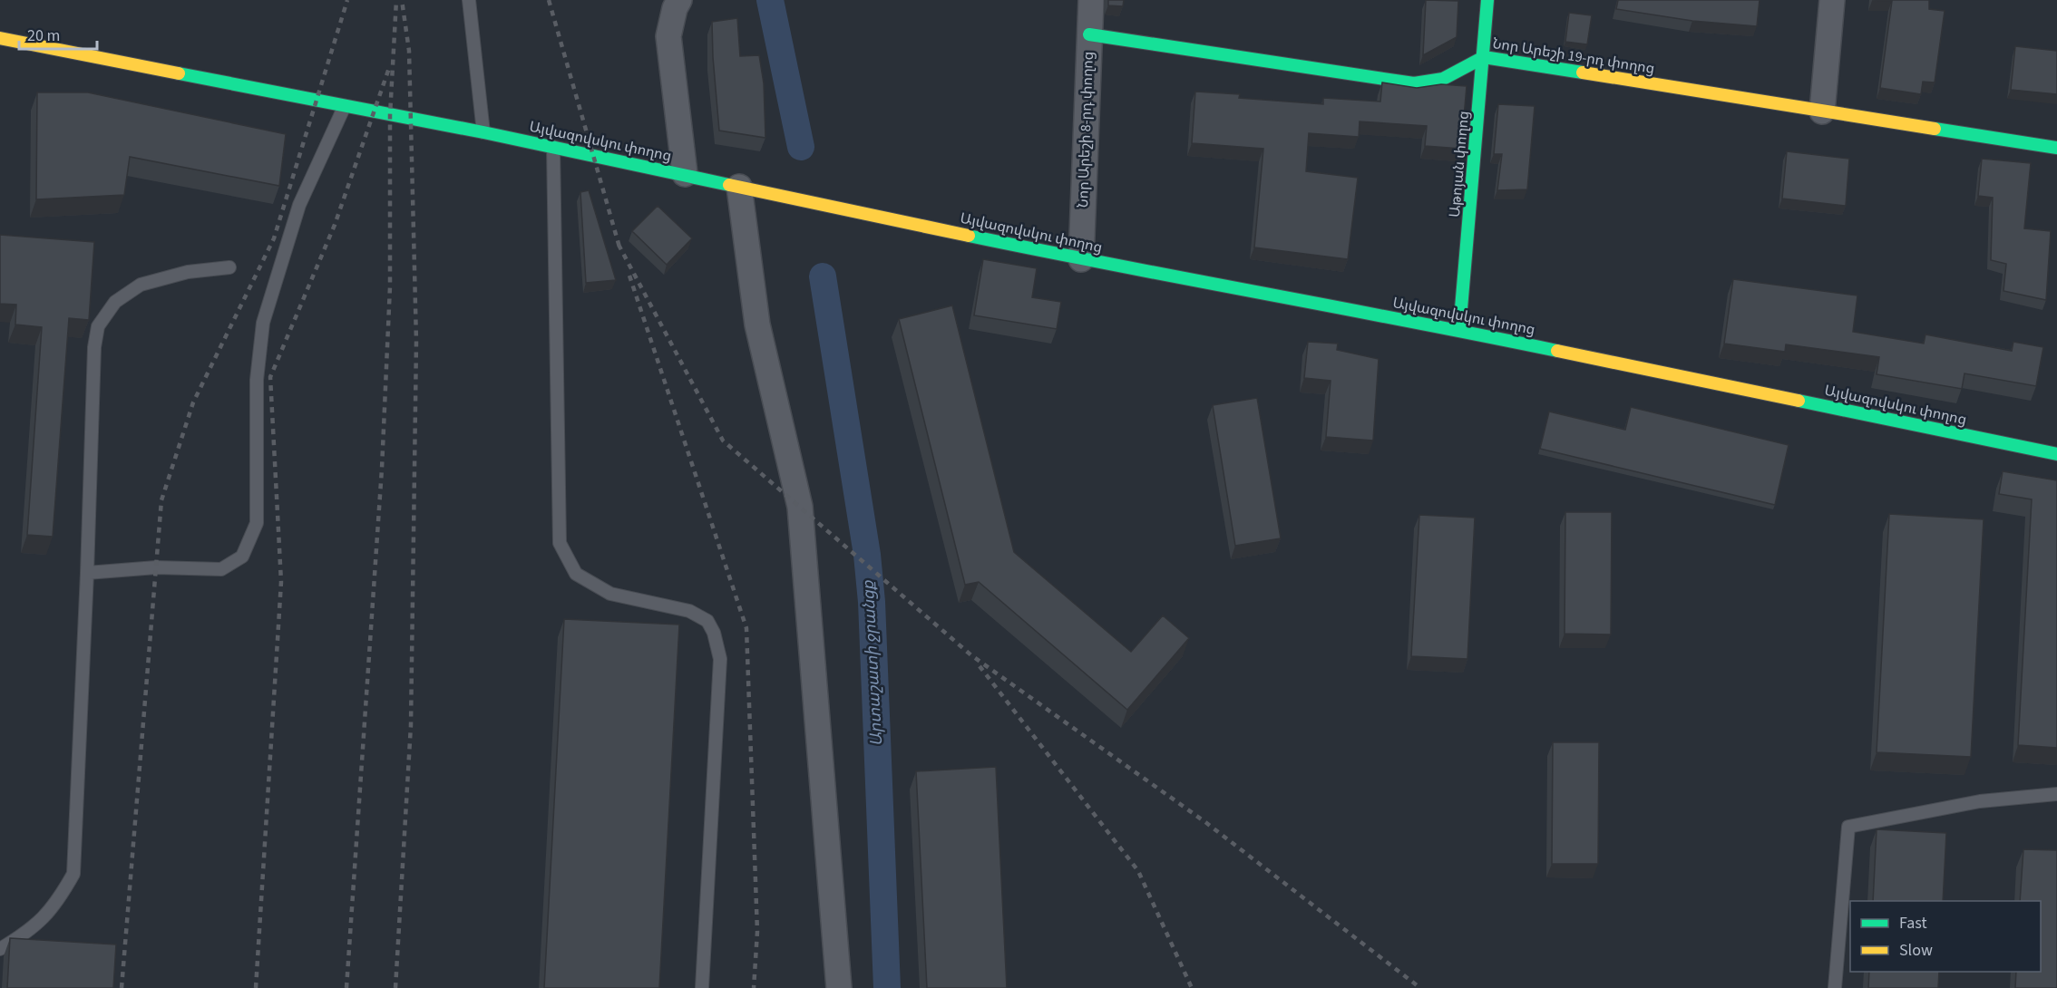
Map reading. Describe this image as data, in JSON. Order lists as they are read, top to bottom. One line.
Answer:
{"streets":{"main road":["Նոր Արեշի 19-րդ փողոց","Այվազովսկու փողոց","Աթոյան փողոց"],"street":["Նոր Արեշի 8-րդ փողոց"]},"crossings":[["Նոր Արեշի 19-րդ փողոց","Նոր Արեշի 8-րդ փողոց"],["Նոր Արեշի 19-րդ փողոց","Աթոյան փողոց"],["Նոր Արեշի 8-րդ փողոց","Այվազովսկու փողոց"],["Այվազովսկու փողոց","Աթոյան փողոց"]],"water":["Արտաշատի ջրանցք"],"legend":["Fast","Slow"],"scale_bar":"20 m"}
